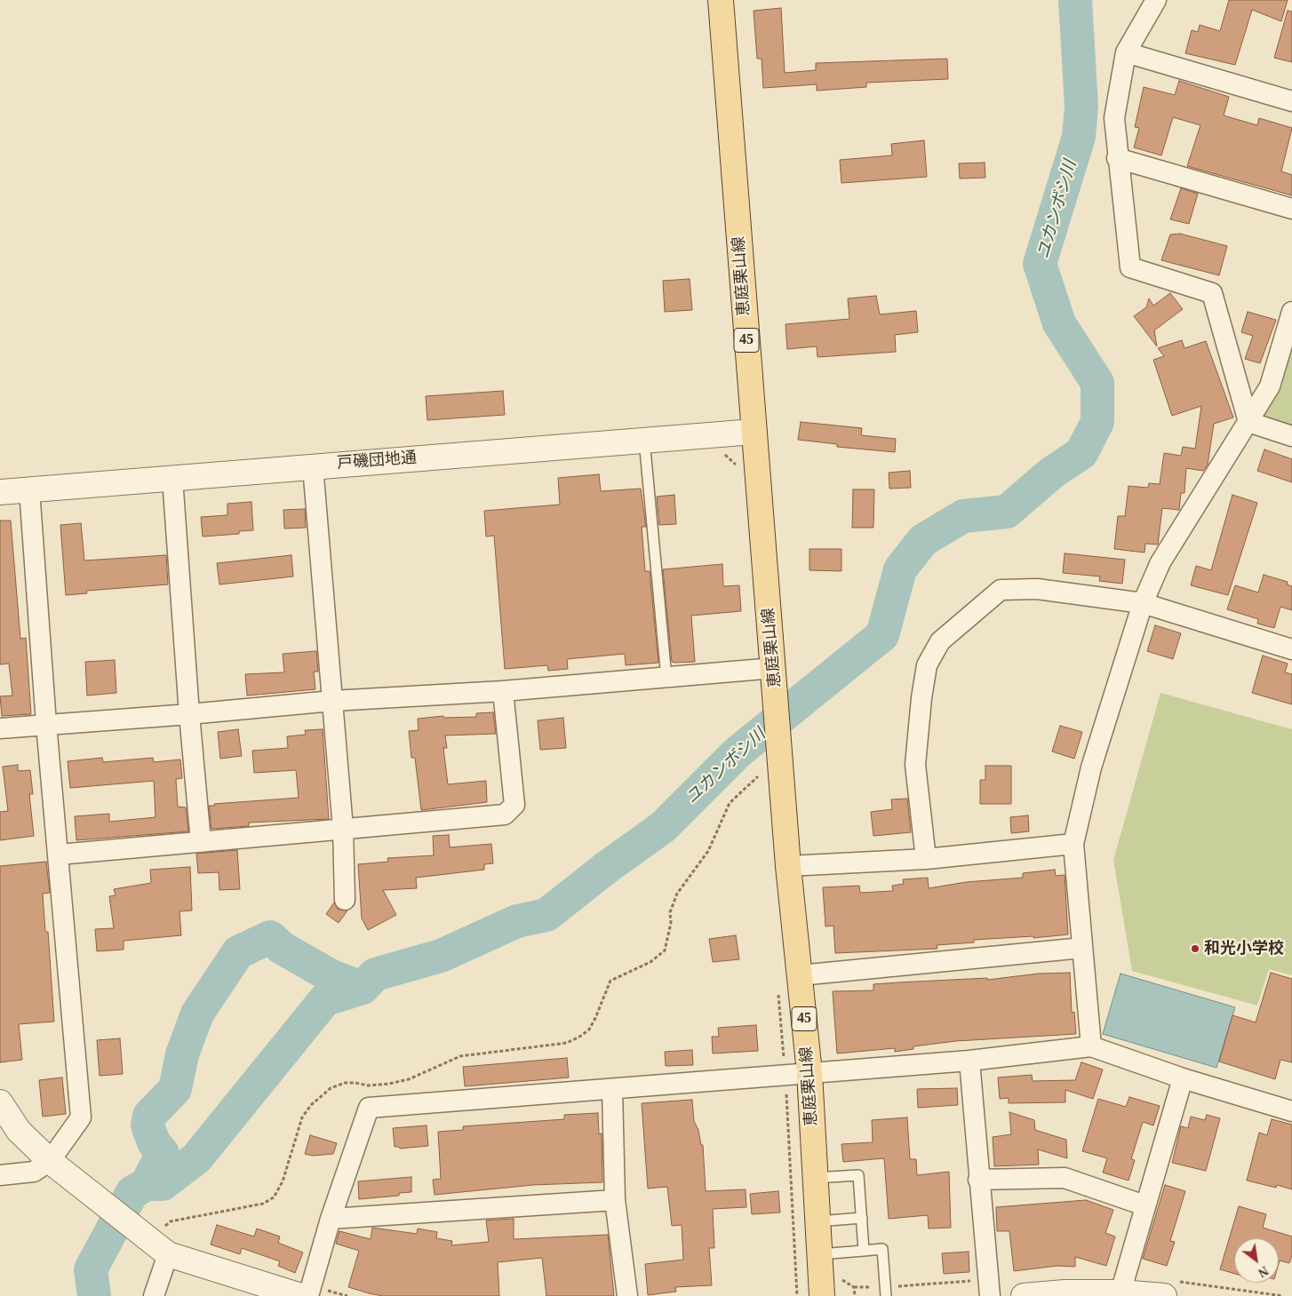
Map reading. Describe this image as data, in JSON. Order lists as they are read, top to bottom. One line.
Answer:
{"streets":{"main road":["恵庭栗山線","45"],"street":["戸磯団地通"]},"crossings":[["恵庭栗山線","戸磯団地通"]],"water":["ユカンボシ川"],"places":["和光小学校"],"north":"bottom right"}
